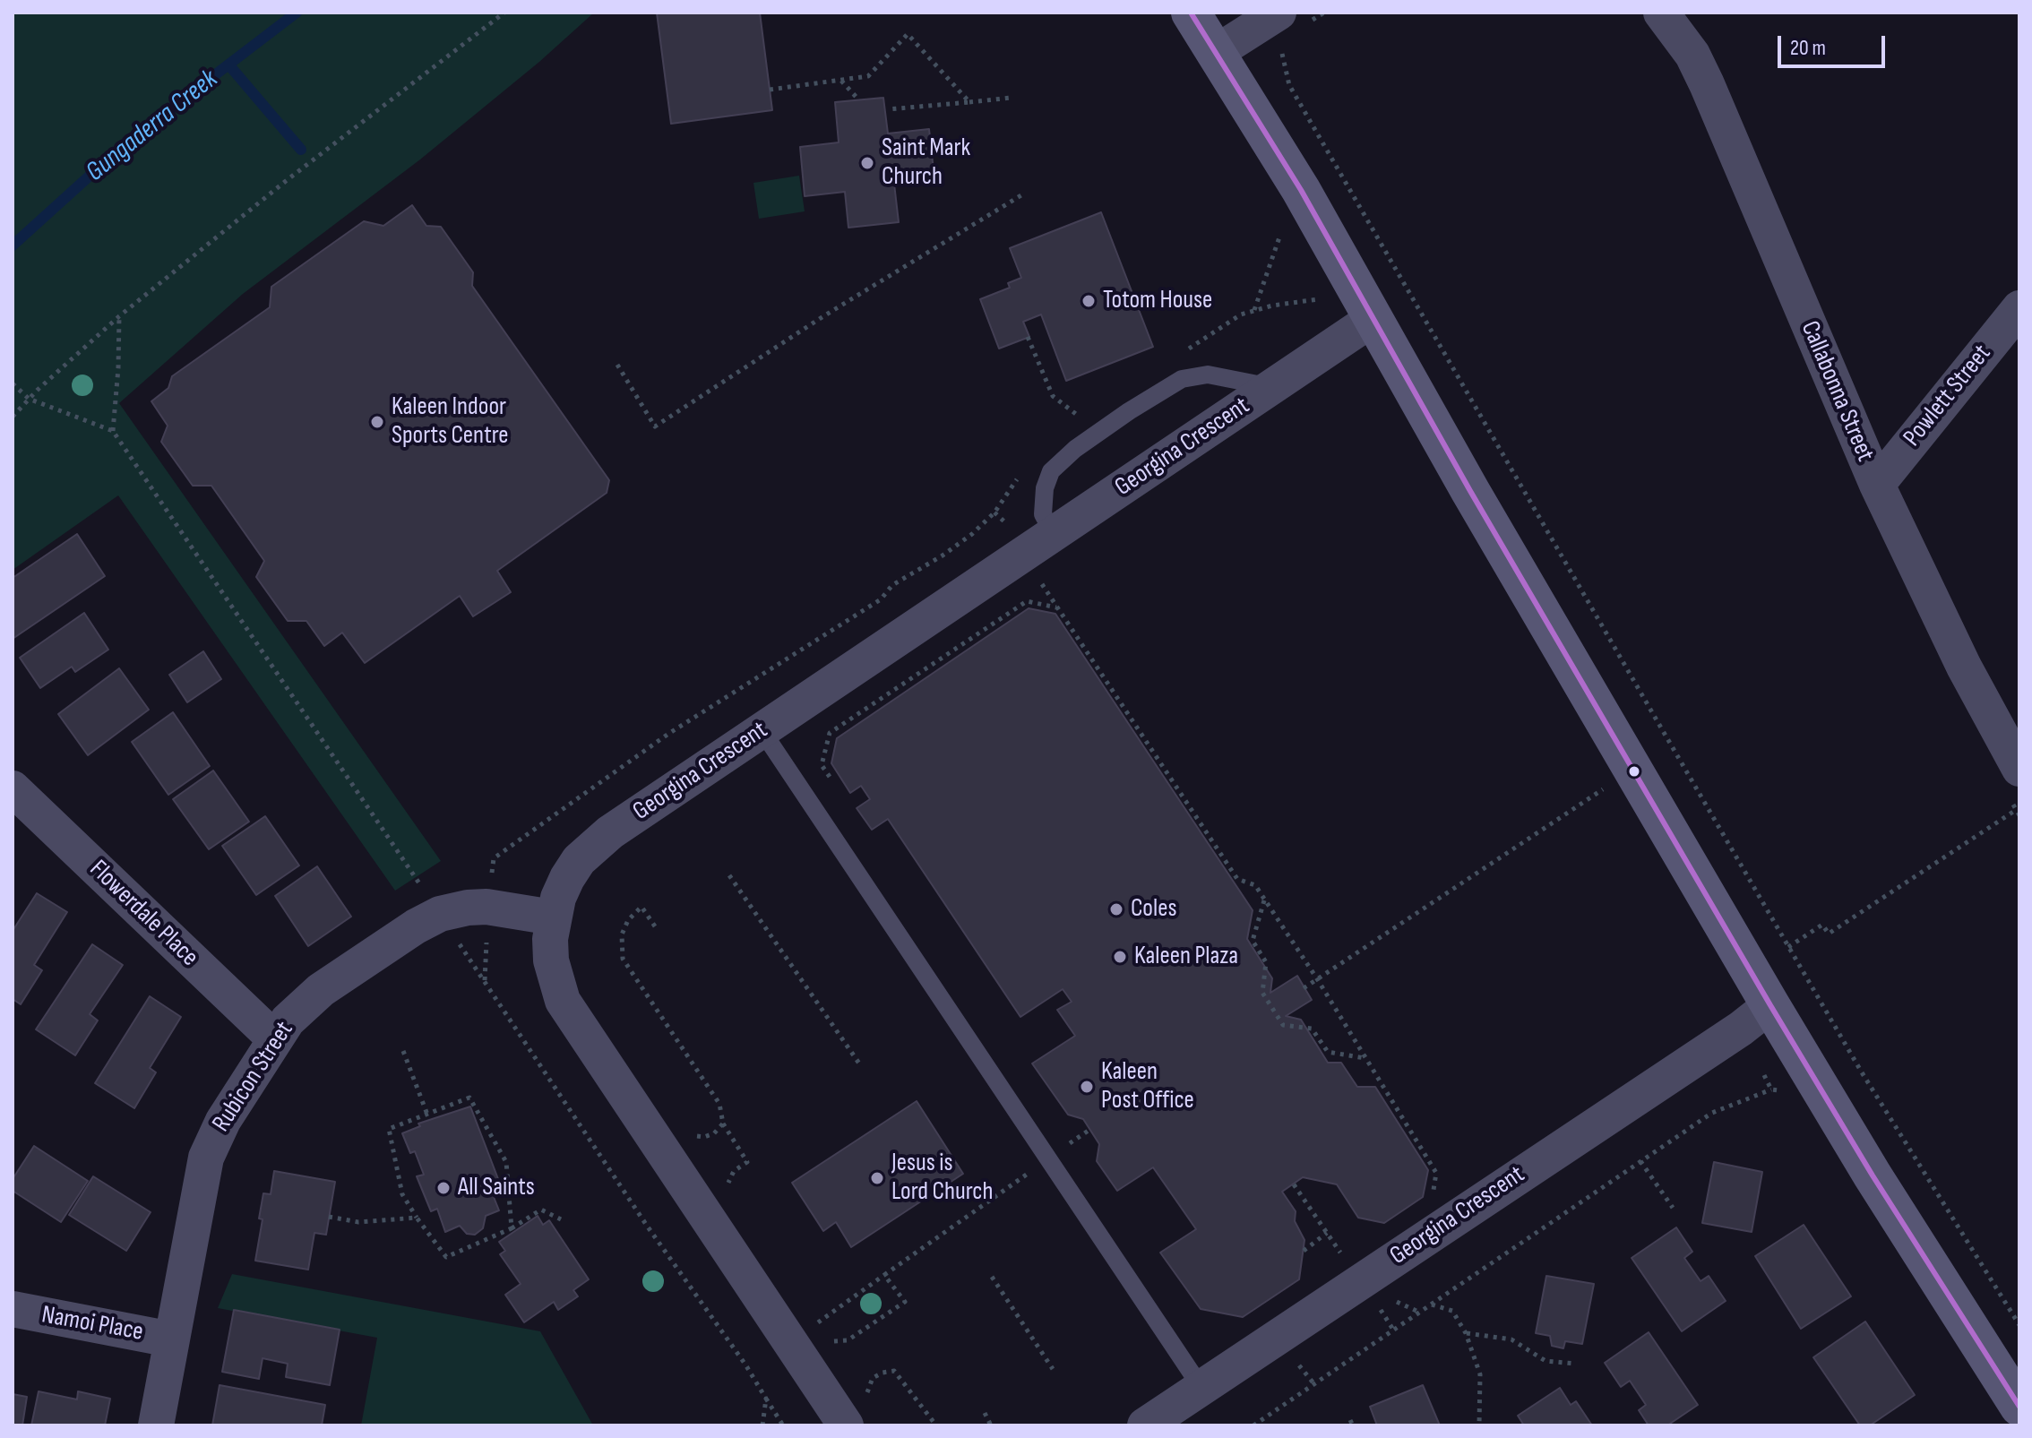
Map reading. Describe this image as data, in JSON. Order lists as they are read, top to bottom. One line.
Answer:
{"streets":{"street":["Callabonna Street","Powlett Street","Georgina Crescent","Flowerdale Place","Rubicon Street","Namoi Place"]},"crossings":[["Callabonna Street","Powlett Street"],["Georgina Crescent","Rubicon Street"],["Flowerdale Place","Rubicon Street"],["Rubicon Street","Namoi Place"]],"water":["Gungaderra Creek"],"places":["Saint Mark Church","Totom House","Kaleen Indoor Sports Centre","Coles","Kaleen Plaza","Kaleen Post Office","Jesus is Lord Church","All Saints"],"scale_bar":"20 m"}
